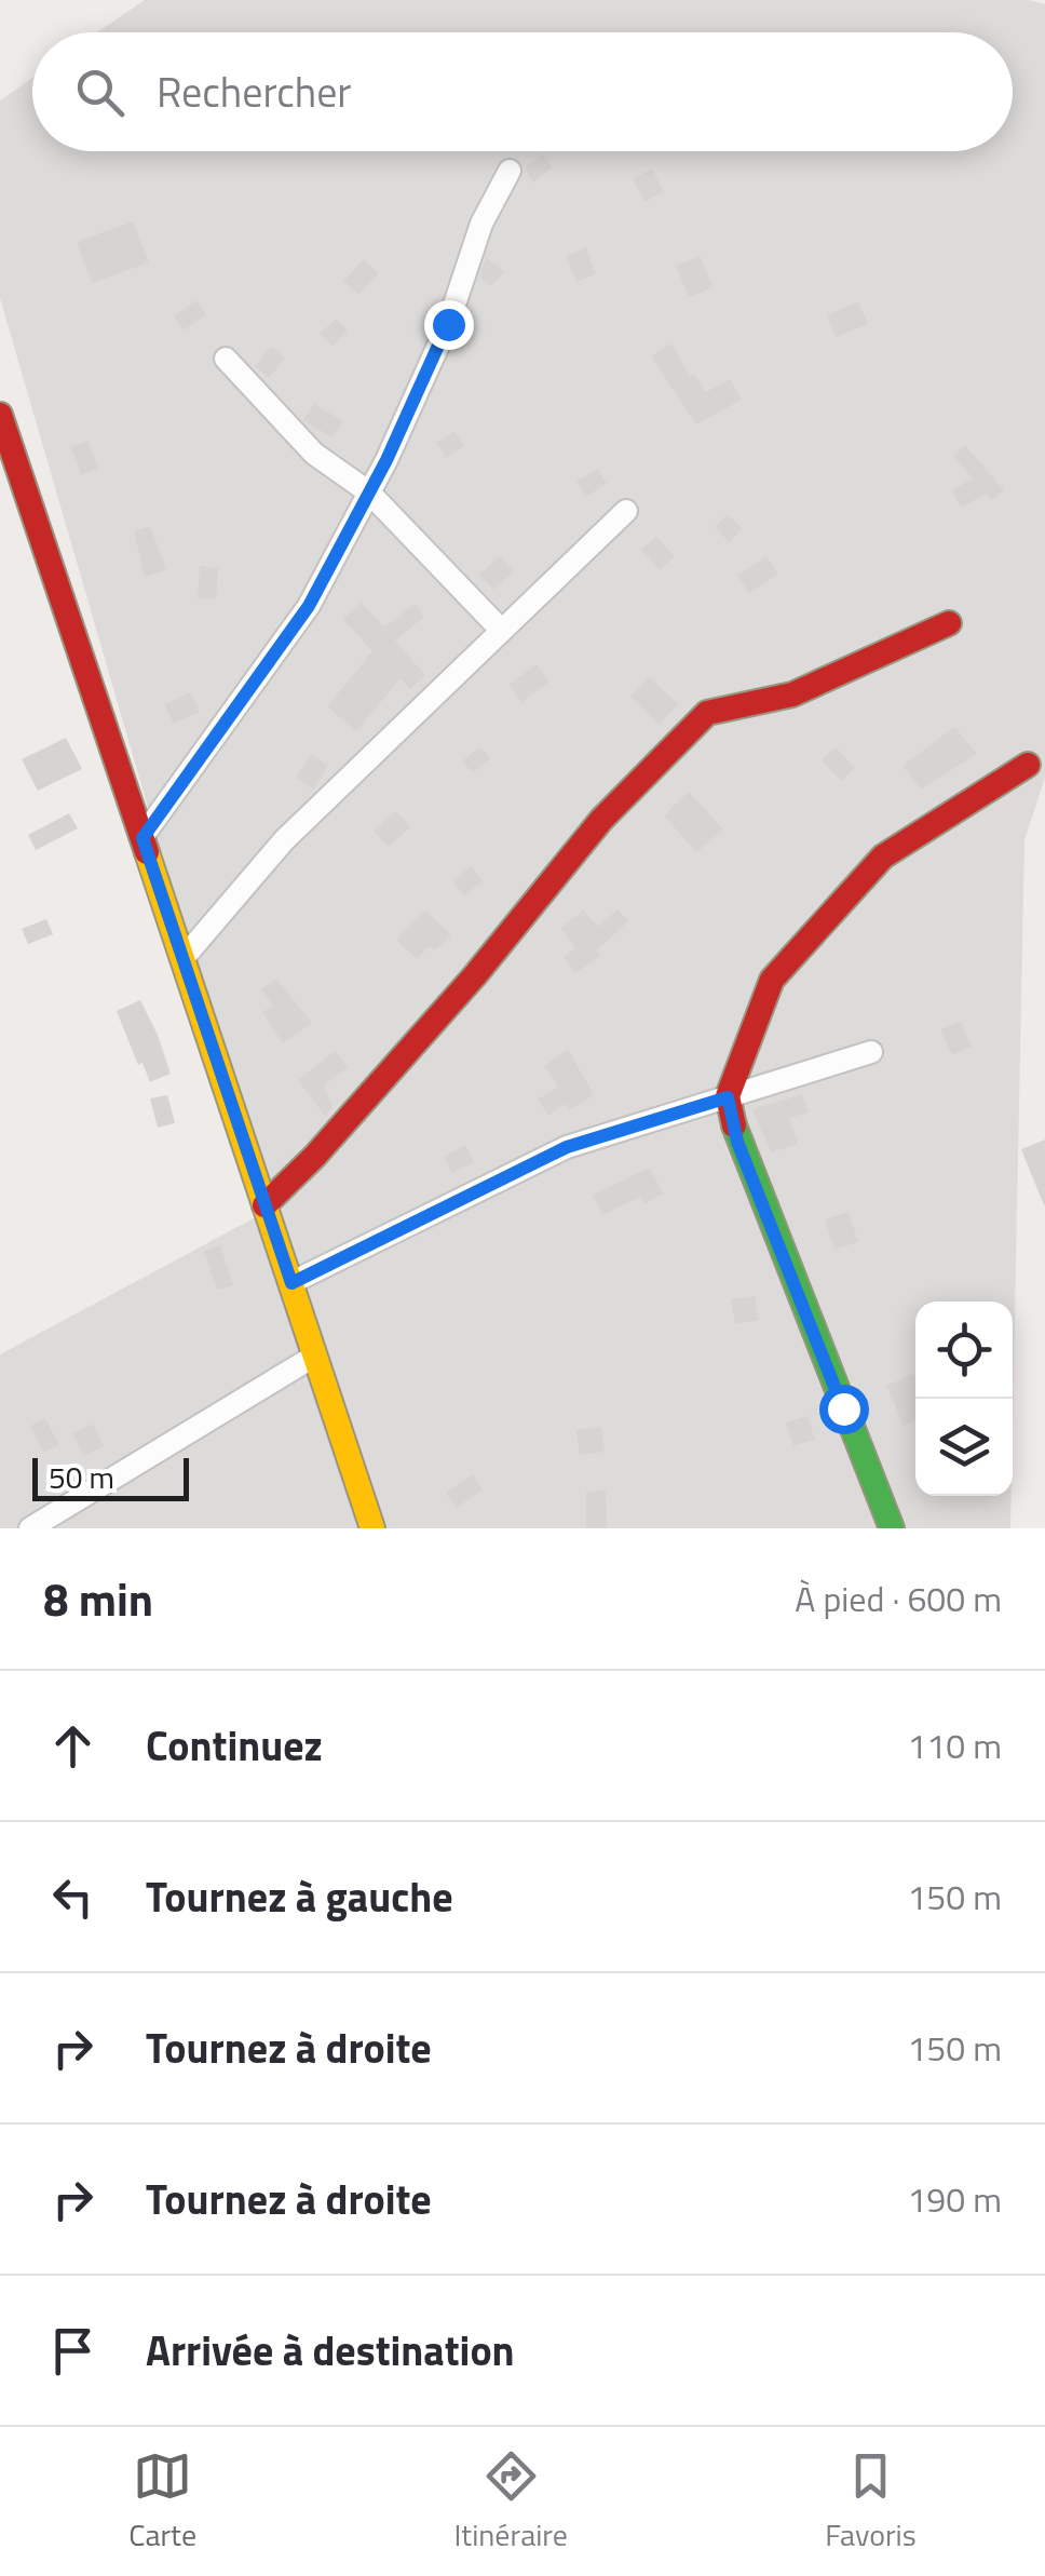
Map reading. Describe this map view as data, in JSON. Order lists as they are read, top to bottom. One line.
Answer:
{"scale_bar":"50 m","page":{"search":"Rechercher","scale":"50 m","heading":["8 min","À pied · 600 m"],"list":[["Continuez","110 m"],["Tournez à gauche","150 m"],["Tournez à droite","150 m"],["Tournez à droite","190 m"],"Arrivée à destination"],"nav":["Carte","Itinéraire","Favoris"]}}
